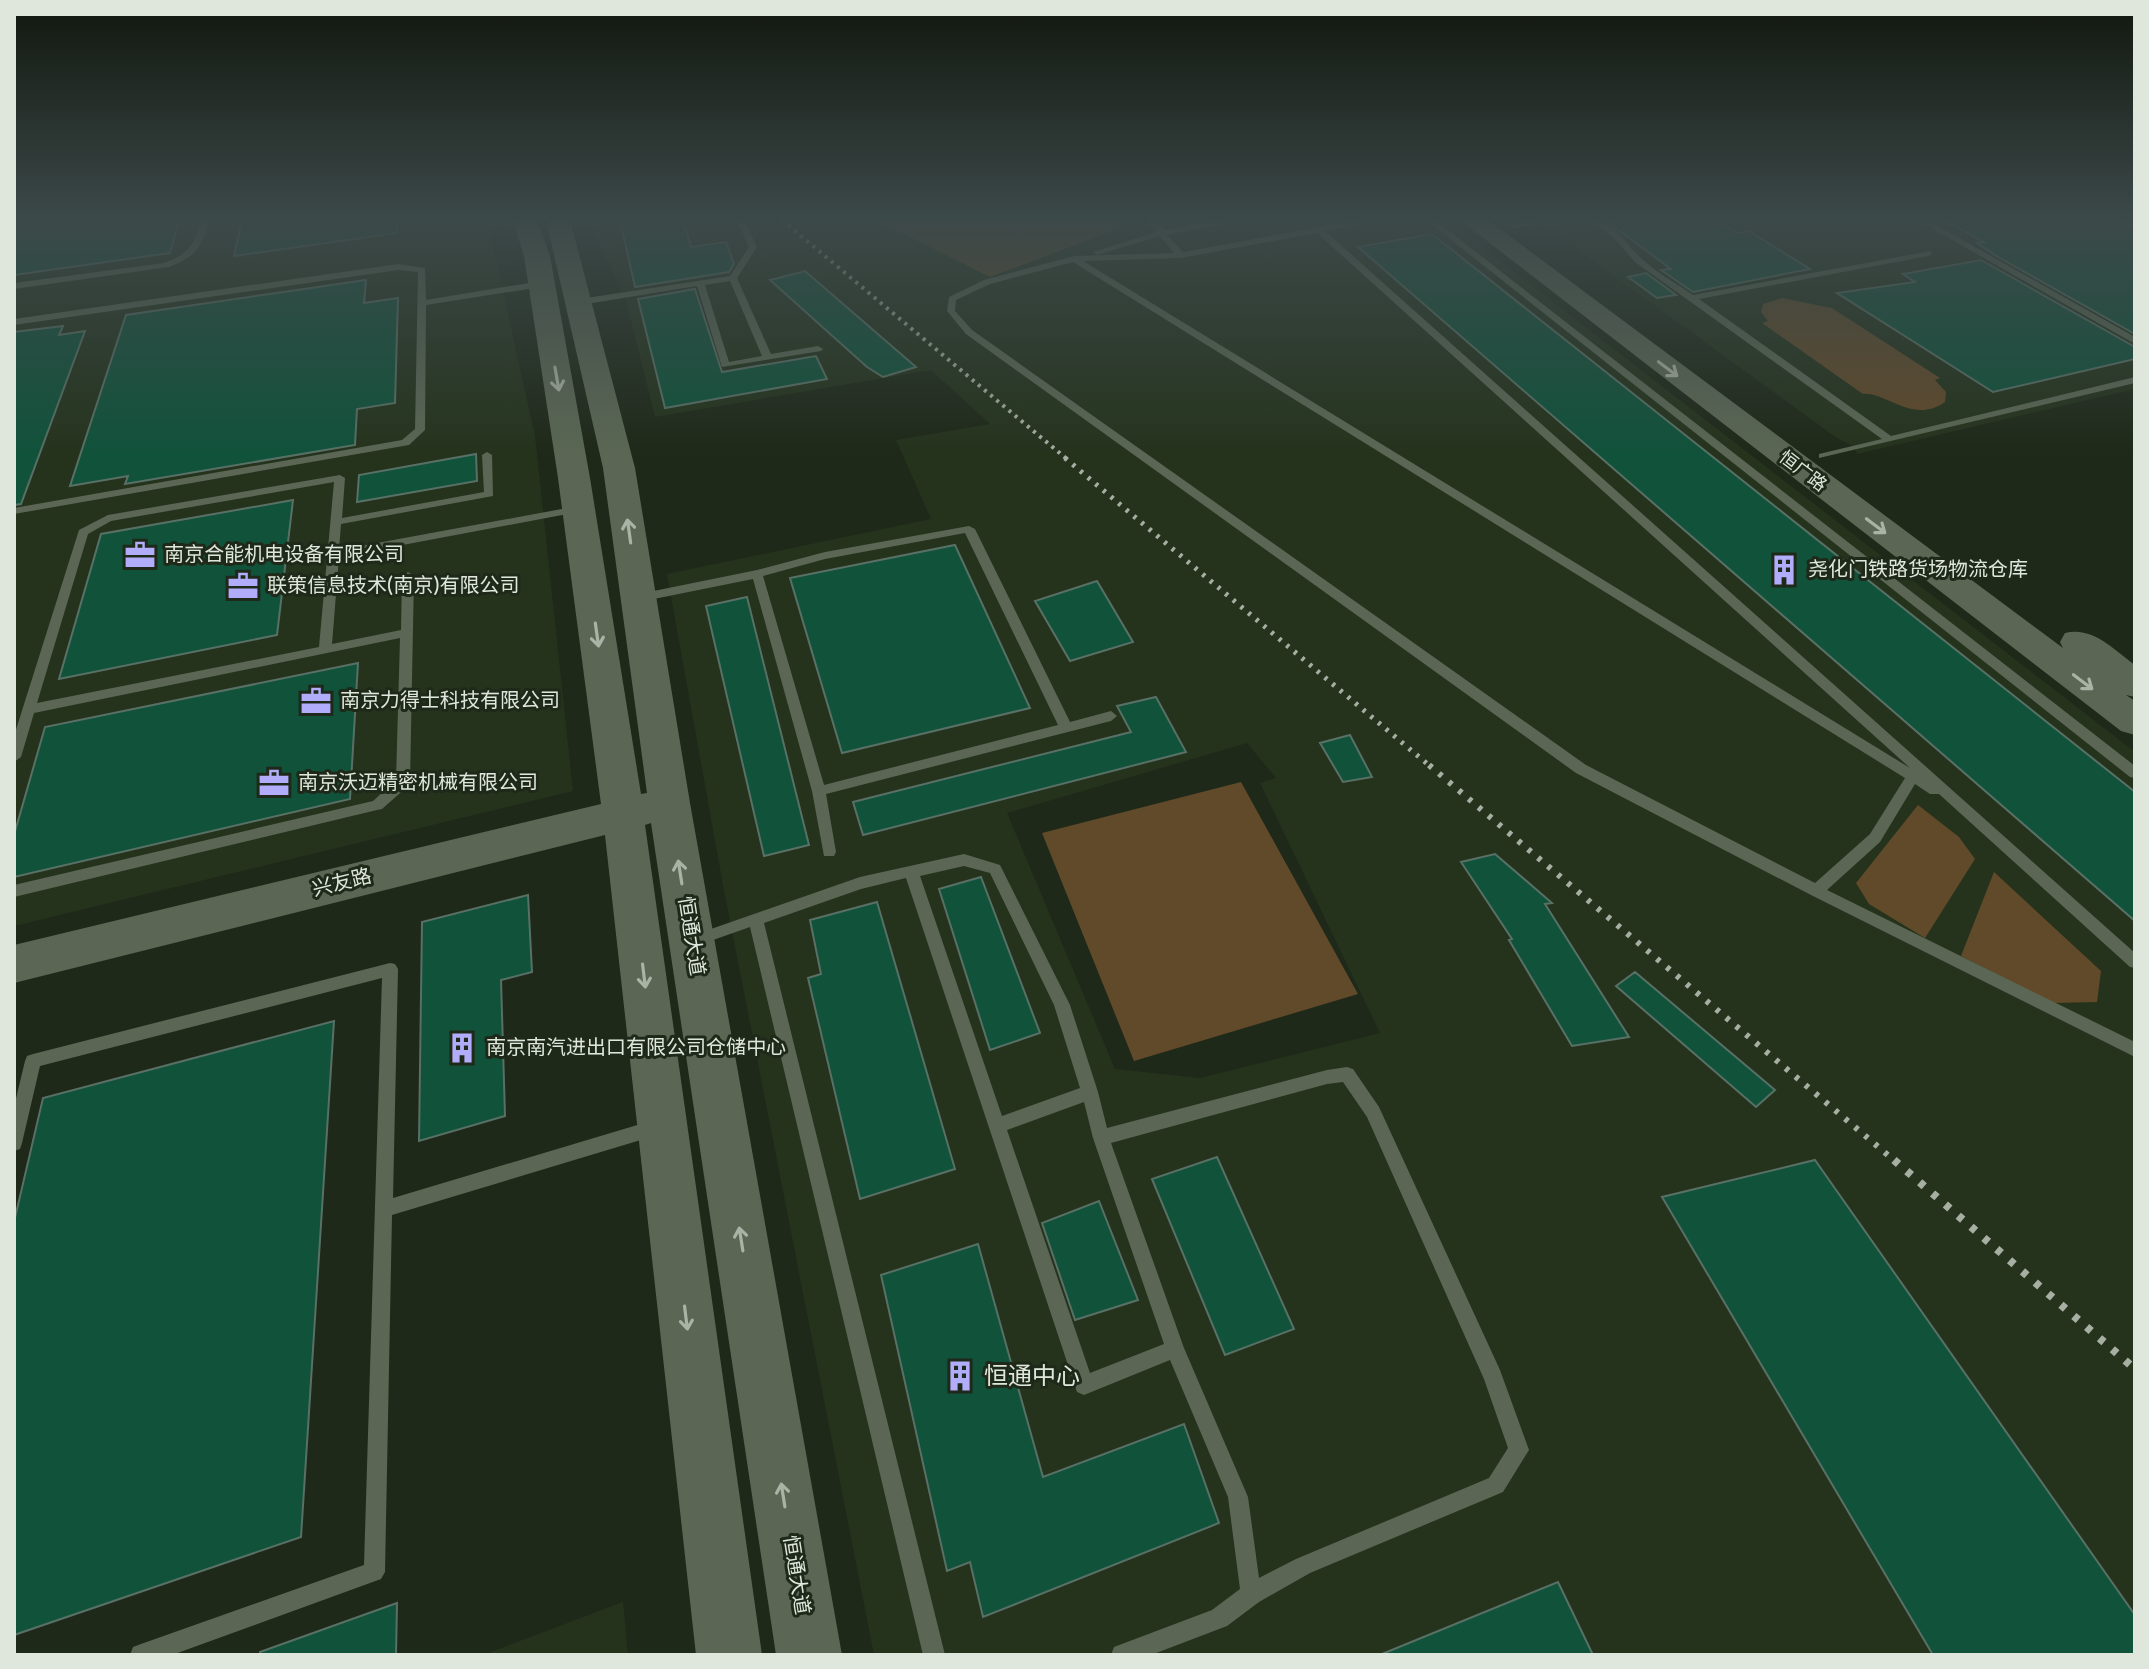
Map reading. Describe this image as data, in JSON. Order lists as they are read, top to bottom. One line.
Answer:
{"streets":{"main road":["恒广路","兴友路","恒通大道"]},"crossings":[["兴友路","恒通大道"]],"places":{"office":["南京合能机电设备有限公司","联策信息技术(南京)有限公司","南京力得士科技有限公司","南京沃迈精密机械有限公司"],"building":["尧化门铁路货场物流仓库","南京南汽进出口有限公司仓储中心","恒通中心"]}}
